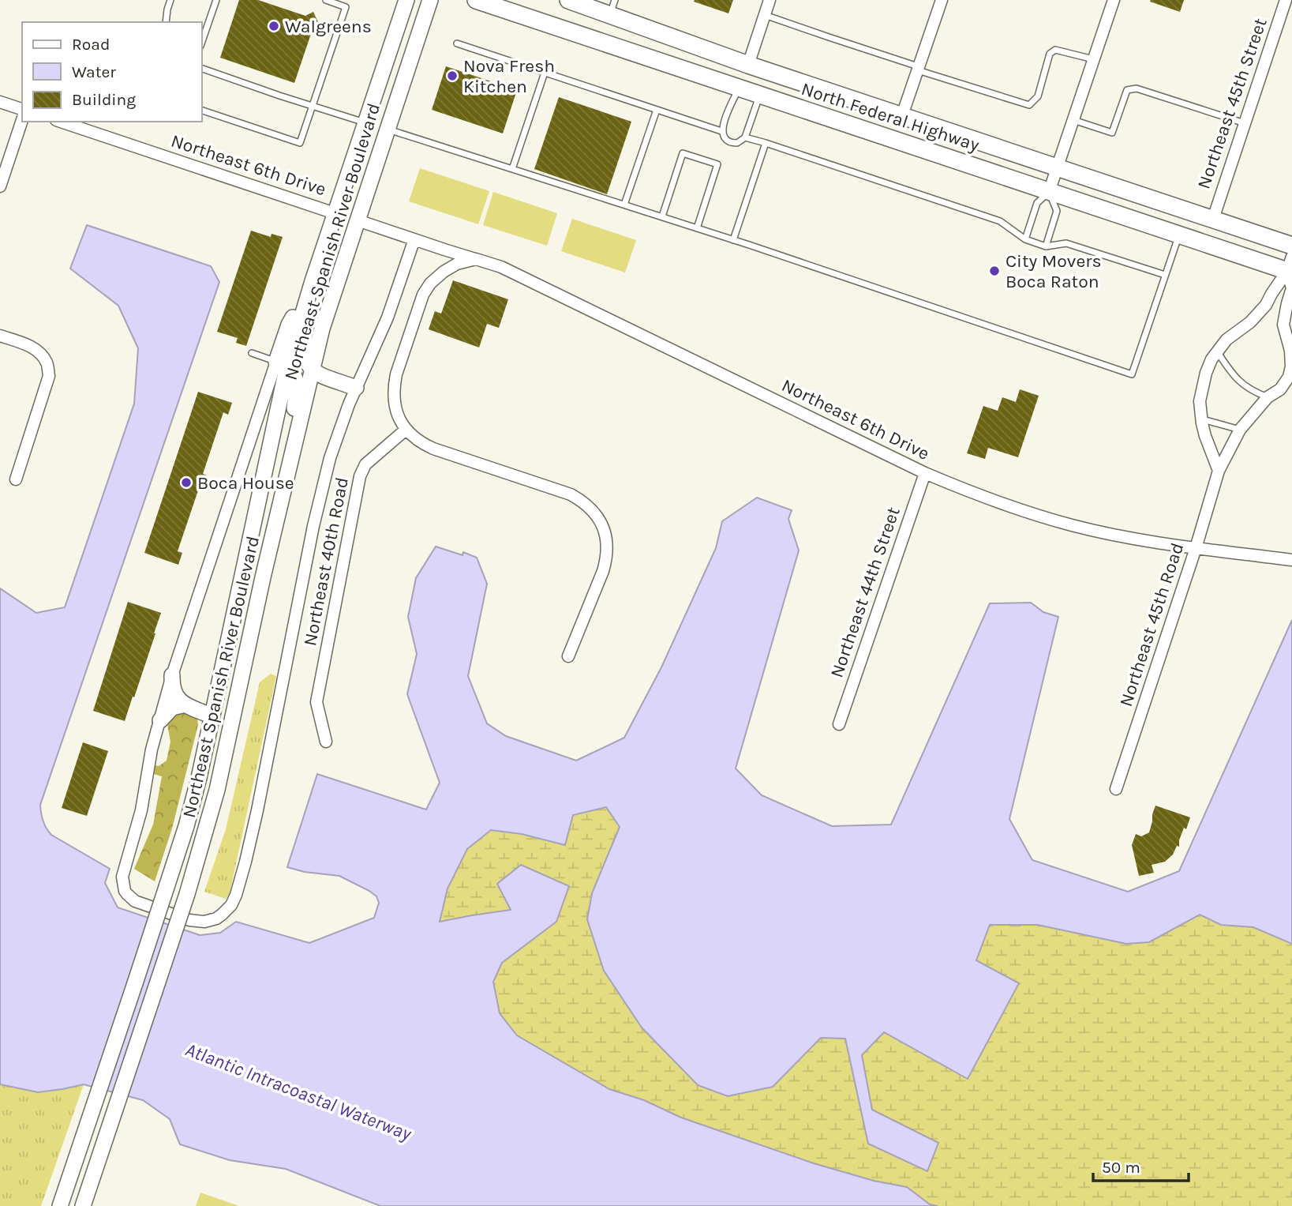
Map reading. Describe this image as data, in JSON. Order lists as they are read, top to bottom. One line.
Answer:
{"streets":{"main road":["North Federal Highway","Northeast Spanish River Boulevard"],"street":["Northeast 45th Street","Northeast 6th Drive","Northeast 40th Road","Northeast 44th Street","Northeast 45th Road"]},"crossings":[["Northeast 45th Street","North Federal Highway"],["North Federal Highway","Northeast 45th Road"],["Northeast 6th Drive","Northeast Spanish River Boulevard"],["Northeast 6th Drive","Northeast 44th Street"],["Northeast 6th Drive","Northeast 45th Road"]],"water":["Atlantic Intracoastal Waterway"],"places":["Walgreens","Nova Fresh Kitchen","City Movers Boca Raton","Boca House"],"legend":["Road","Water","Building"],"scale_bar":"50 m"}
